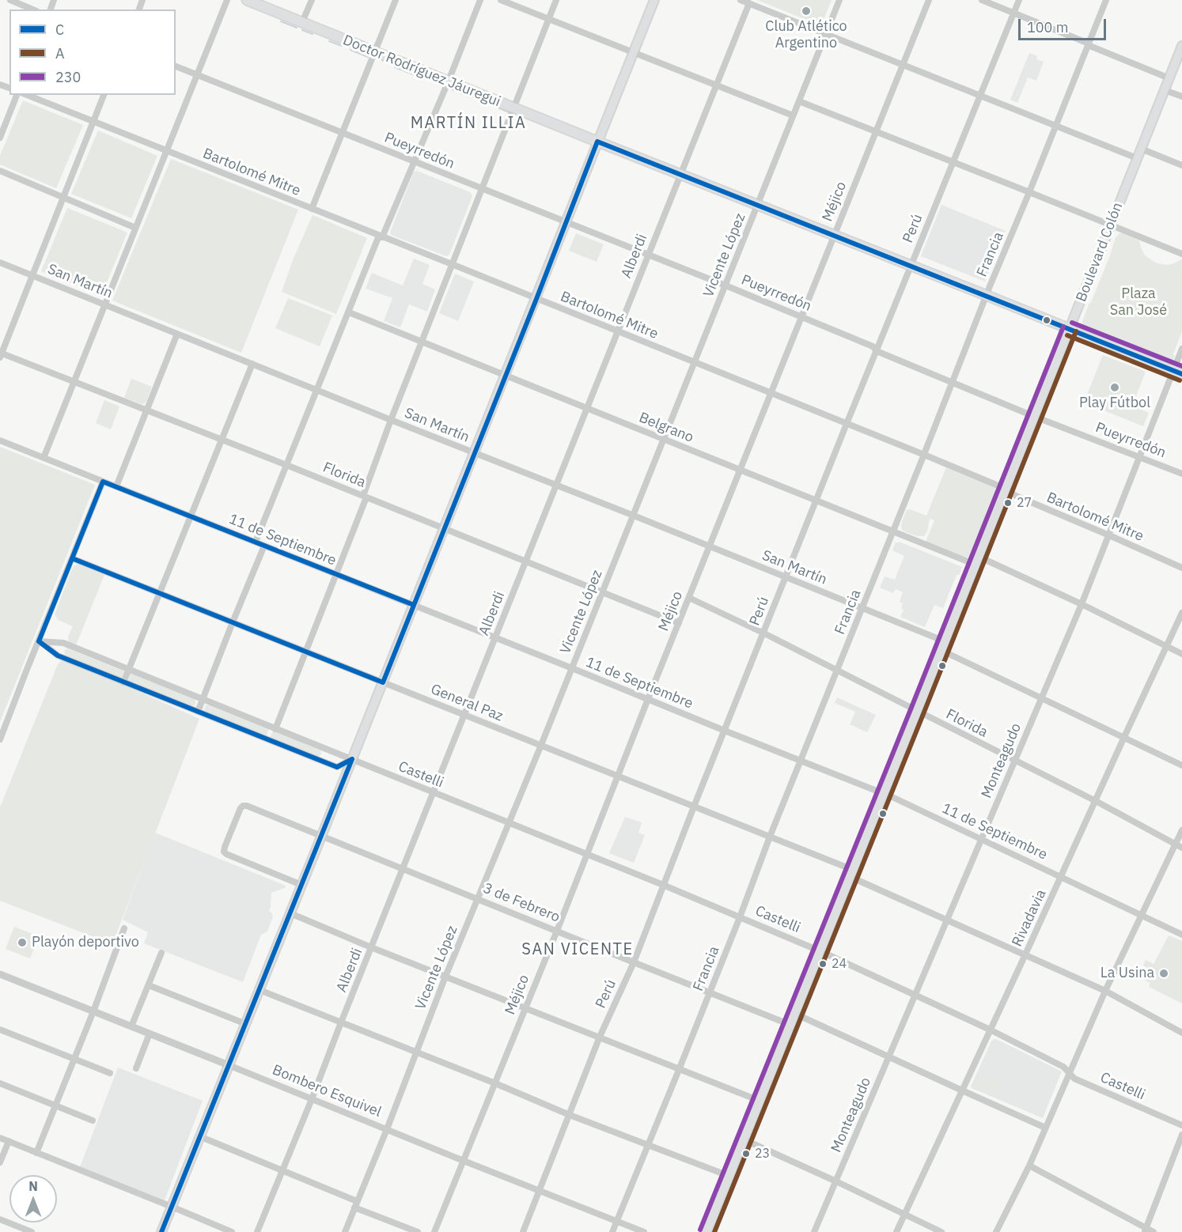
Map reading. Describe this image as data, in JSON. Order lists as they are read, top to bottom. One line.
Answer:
{"streets":{"main road":["Doctor Rodríguez Jáuregui","Boulevard Colón"],"street":["Pueyrredón","Bartolomé Mitre","Méjico","Perú","Francia","Vicente López","Alberdi","San Martín","Belgrano","Florida","11 de Septiembre","General Paz","Monteagudo","Castelli","3 de Febrero","Rivadavia","Bombero Esquivel"]},"crossings":[["Doctor Rodríguez Jáuregui","Méjico"],["Doctor Rodríguez Jáuregui","Perú"],["Doctor Rodríguez Jáuregui","Boulevard Colón"],["Doctor Rodríguez Jáuregui","Francia"],["Doctor Rodríguez Jáuregui","Vicente López"],["Doctor Rodríguez Jáuregui","Alberdi"],["Doctor Rodríguez Jáuregui","Monteagudo"],["Pueyrredón","Méjico"],["Pueyrredón","Perú"],["Pueyrredón","Boulevard Colón"],["Pueyrredón","Francia"],["Pueyrredón","Vicente López"],["Pueyrredón","Alberdi"],["Pueyrredón","Monteagudo"],["Bartolomé Mitre","Méjico"],["Bartolomé Mitre","Perú"],["Bartolomé Mitre","Boulevard Colón"],["Bartolomé Mitre","Francia"],["Bartolomé Mitre","Vicente López"],["Bartolomé Mitre","Alberdi"],["Bartolomé Mitre","Monteagudo"],["Méjico","San Martín"],["Méjico","Belgrano"],["Méjico","Florida"],["Méjico","11 de Septiembre"],["Méjico","General Paz"],["Méjico","Castelli"],["Méjico","3 de Febrero"],["Méjico","Bombero Esquivel"],["Perú","San Martín"],["Perú","Belgrano"],["Perú","Florida"],["Perú","11 de Septiembre"],["Perú","General Paz"],["Perú","Castelli"],["Perú","3 de Febrero"],["Perú","Bombero Esquivel"],["Boulevard Colón","San Martín"],["Boulevard Colón","Belgrano"],["Francia","San Martín"],["Francia","Belgrano"],["Francia","Florida"],["Francia","11 de Septiembre"],["Francia","General Paz"],["Francia","Castelli"],["Francia","3 de Febrero"],["Francia","Bombero Esquivel"],["Vicente López","San Martín"],["Vicente López","Belgrano"],["Vicente López","Florida"],["Vicente López","11 de Septiembre"],["Vicente López","General Paz"],["Vicente López","Castelli"],["Vicente López","3 de Febrero"],["Vicente López","Bombero Esquivel"],["Alberdi","San Martín"],["Alberdi","Belgrano"],["Alberdi","Florida"],["Alberdi","11 de Septiembre"],["Alberdi","General Paz"],["Alberdi","Castelli"],["Alberdi","3 de Febrero"],["Alberdi","Bombero Esquivel"],["San Martín","Monteagudo"],["San Martín","Rivadavia"],["Belgrano","Monteagudo"],["Belgrano","Rivadavia"],["Florida","Monteagudo"],["Florida","Rivadavia"],["11 de Septiembre","Monteagudo"],["11 de Septiembre","Rivadavia"],["General Paz","Monteagudo"],["General Paz","Rivadavia"],["Monteagudo","Castelli"],["Castelli","Rivadavia"]],"districts":["MARTÍN ILLIA","SAN VICENTE"],"parks":["Plaza San José"],"places":["Club Atlético Argentino","Play Fútbol","27","Playón deportivo","24","La Usina","23"],"lines":["transit line C","transit line 230","transit line A"],"legend":["C","A","230"],"scale_bar":"100 m","north":"top"}
